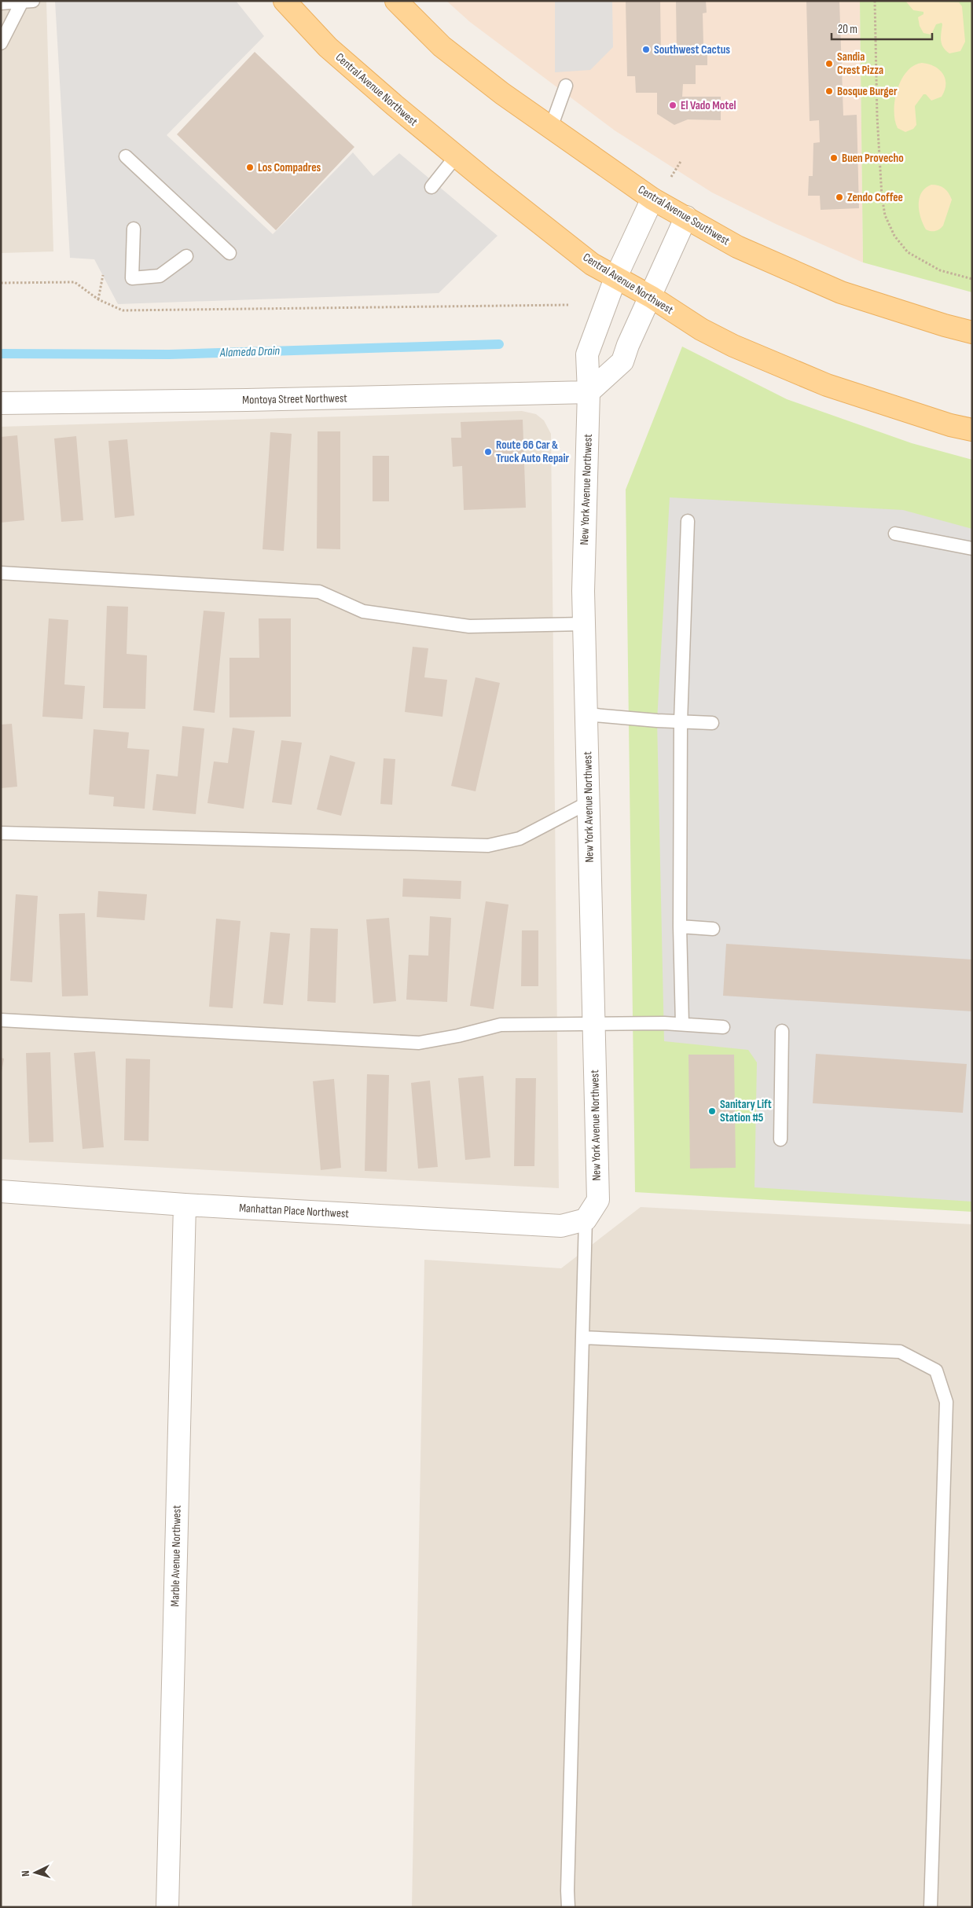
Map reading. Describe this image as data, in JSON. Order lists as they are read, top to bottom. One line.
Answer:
{"streets":{"main road":["Central Avenue Northwest","Central Avenue Southwest"],"street":["Montoya Street Northwest","New York Avenue Northwest","Manhattan Place Northwest","Marble Avenue Northwest"]},"crossings":[["Central Avenue Northwest","New York Avenue Northwest"],["Central Avenue Southwest","New York Avenue Northwest"],["Montoya Street Northwest","New York Avenue Northwest"],["New York Avenue Northwest","Manhattan Place Northwest"],["Manhattan Place Northwest","Marble Avenue Northwest"]],"water":["Alameda Drain"],"places":["Southwest Cactus","Sandia Crest Pizza","Bosque Burger","El Vado Motel","Buen Provecho","Los Compadres","Zendo Coffee","Route 66 Car & Truck Auto Repair","Sanitary Lift Station #5"],"scale_bar":"20 m","north":"left"}
